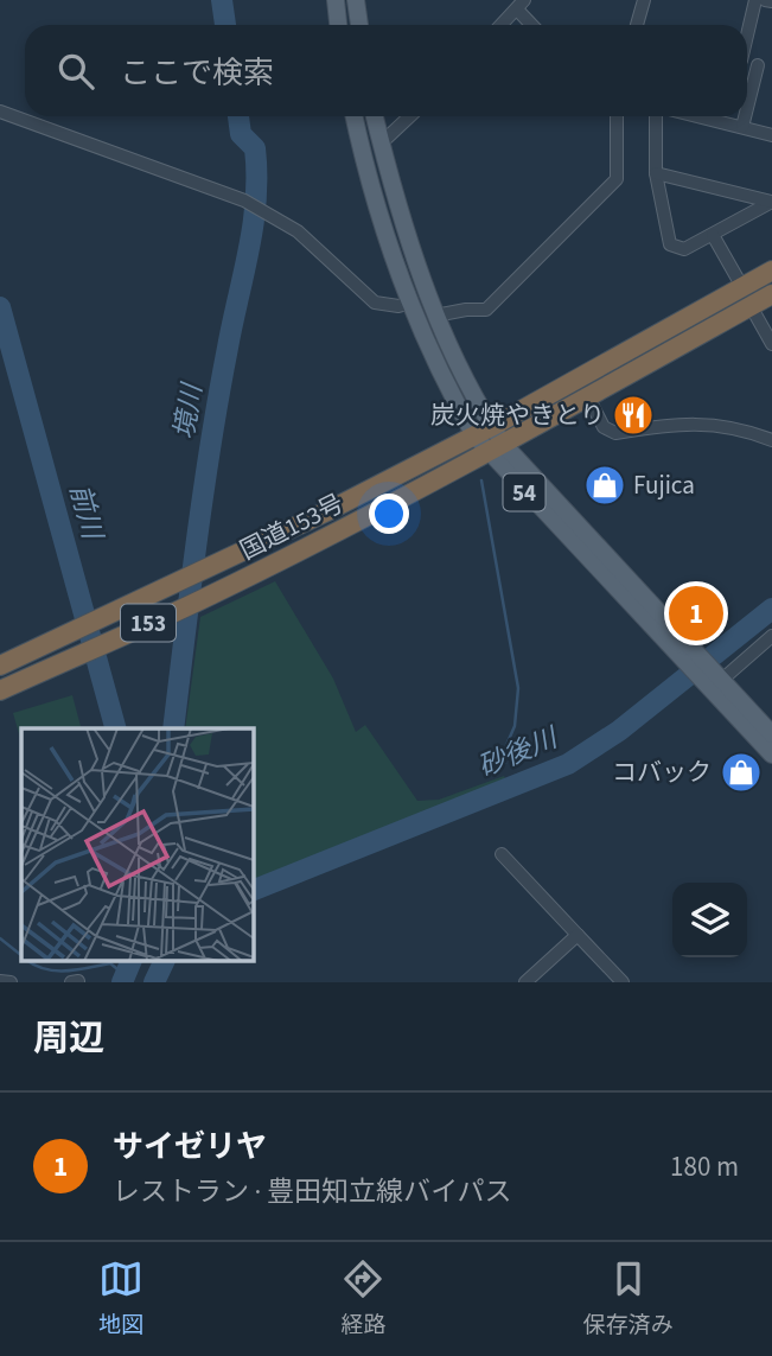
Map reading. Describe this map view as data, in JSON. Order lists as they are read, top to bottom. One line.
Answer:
{"streets":{"highway":["国道153号","153"],"main road":["54"]},"crossings":[["54","国道153号"]],"water":["境川","前川","砂後川"],"places":{"restaurant":["炭火焼やきとり"],"shop":["Fujica","コバック"]},"page":{"search":"ここで検索","pins":"1","heading":"周辺","list":[{"mark":"1","name":"サイゼリヤ","note":"レストラン · 豊田知立線バイパス","value":"180 m"}],"nav":["地図","経路","保存済み"]}}
